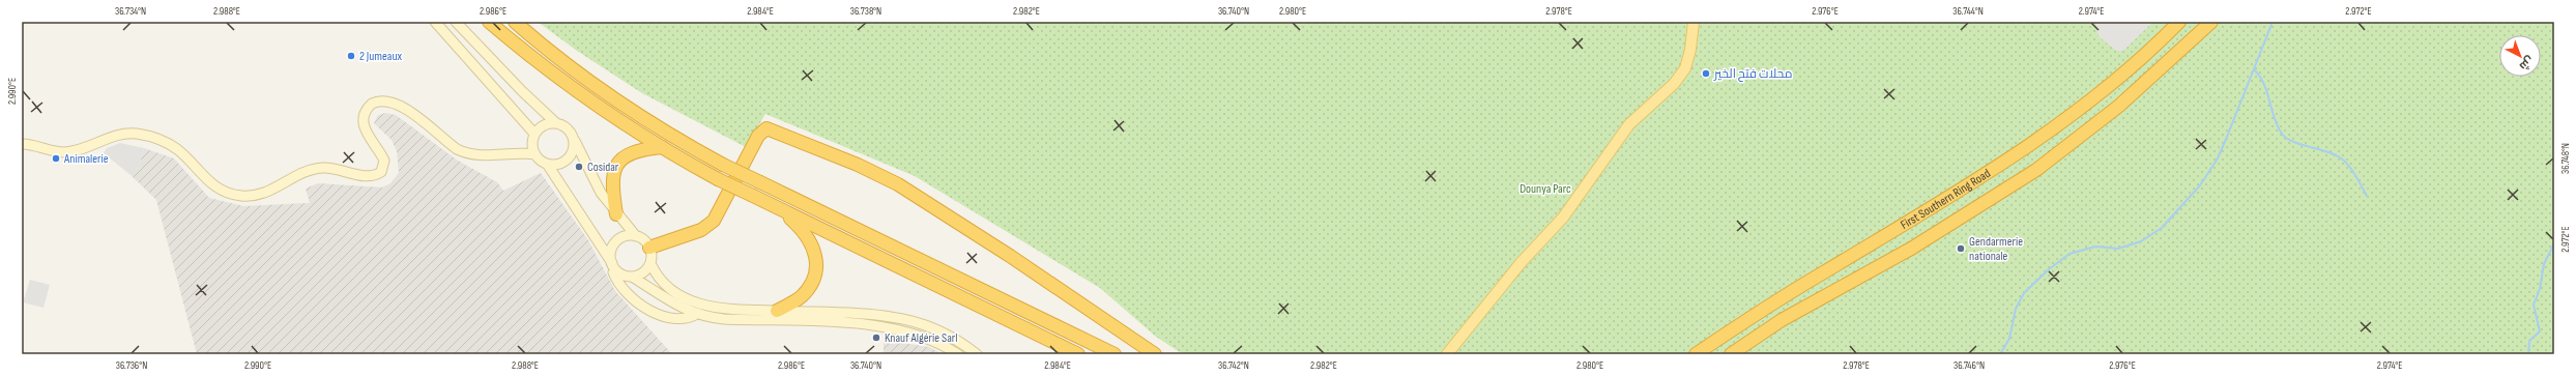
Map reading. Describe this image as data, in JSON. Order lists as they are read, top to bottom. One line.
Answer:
{"streets":{"highway":["First Southern Ring Road"]},"parks":["Dounya Parc"],"places":["2 Jumeaux","محلات فتح الخير","Animalerie","Cosidar","Gendarmerie nationale","Knauf Algérie Sarl"],"north":"bottom right","coordinates":["36.734°N","2.988°E","2.986°E","2.984°E","36.738°N","2.982°E","36.740°N","2.980°E","2.978°E","2.976°E","36.744°N","2.974°E","2.972°E","2.990°E","36.748°N","36.736°N","36.742°N","36.746°N"]}
